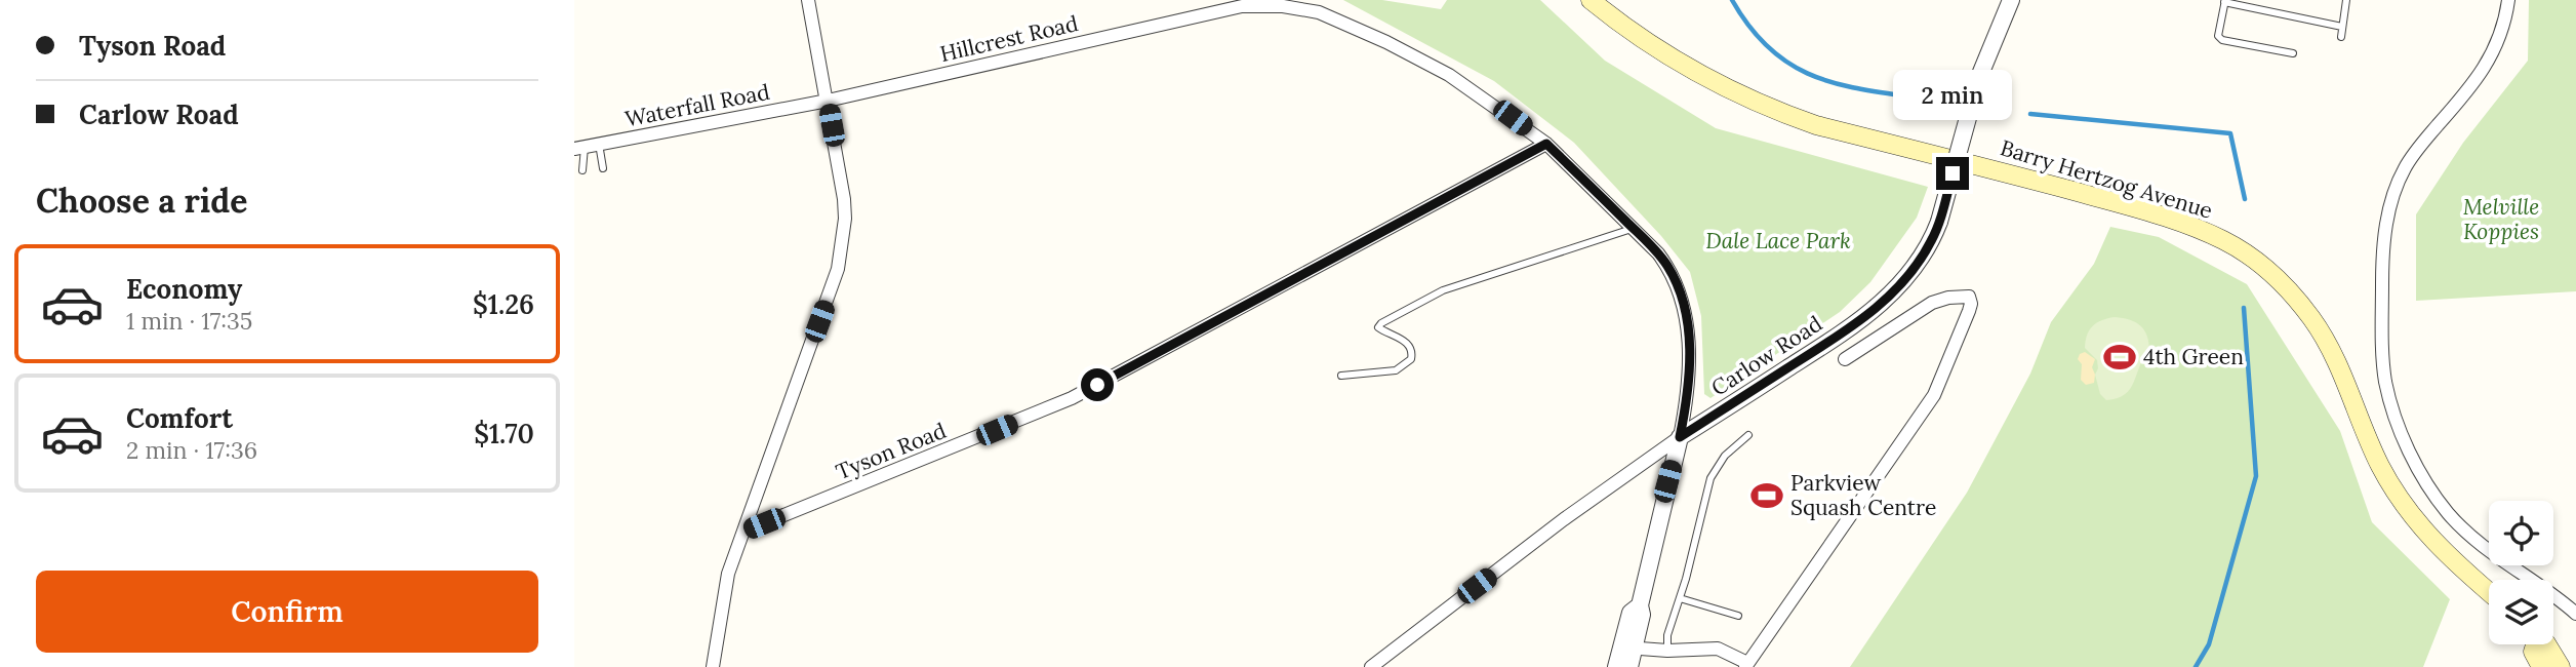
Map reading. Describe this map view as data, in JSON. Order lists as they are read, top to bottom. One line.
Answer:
{"streets":{"main road":["Barry Hertzog Avenue"],"street":["Hillcrest Road","Waterfall Road","Carlow Road","Tyson Road"]},"crossings":[["Hillcrest Road","Waterfall Road"],["Hillcrest Road","Carlow Road"],["Hillcrest Road","Tyson Road"]],"parks":["Melville Koppies","Dale Lace Park"],"places":{"sports":["4th Green","Parkview Squash Centre"]},"page":{"banner":["Tyson Road","Carlow Road"],"bubble":"2 min","heading":"Choose a ride","list":[{"name":"Economy","note":"1 min · 17:35","value":"$1.26"},{"name":"Comfort","note":"2 min · 17:36","value":"$1.70"}],"buttons":"Confirm"}}
